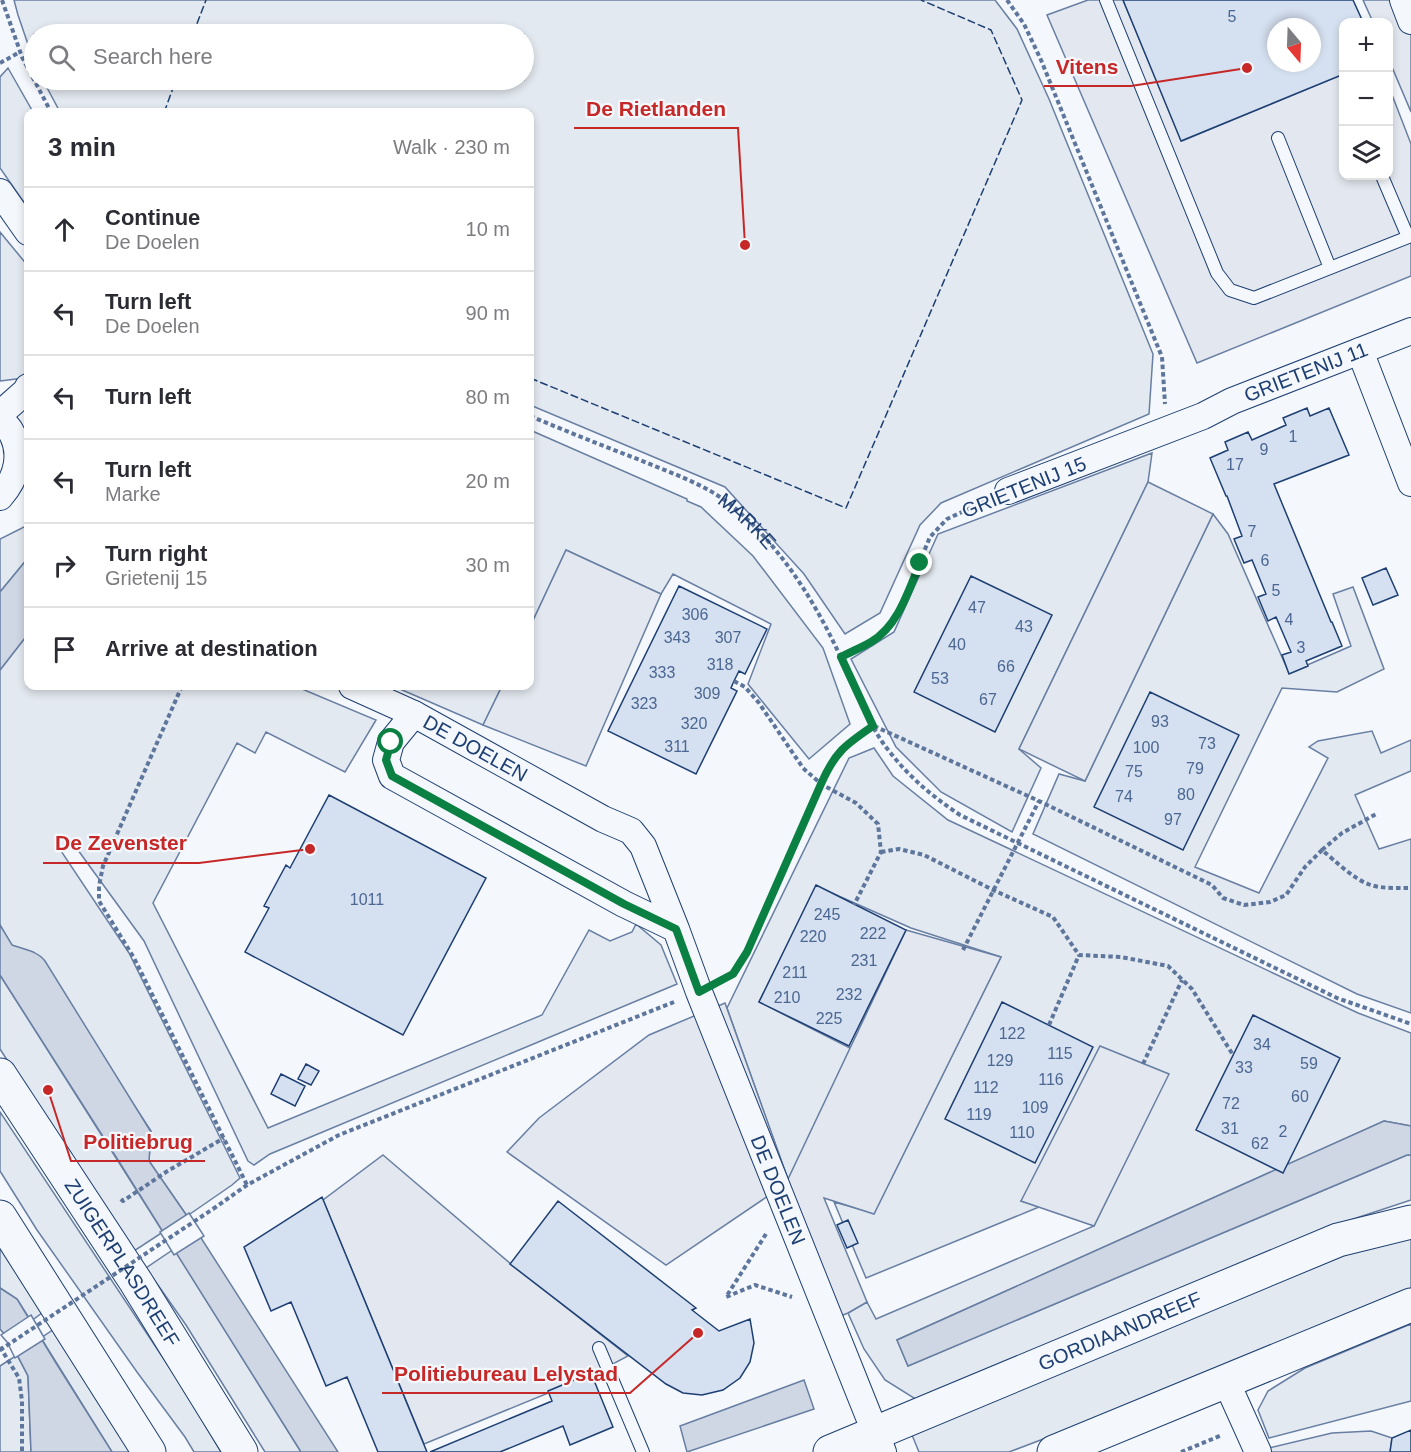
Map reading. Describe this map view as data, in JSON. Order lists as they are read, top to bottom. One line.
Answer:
{"streets":{"main road":["ZUIGERPLASDREEF","GORDIAANDREEF"],"street":["GRIETENIJ 11","GRIETENIJ 15","DE DOELEN"],"path":["MARKE"]},"crossings":[["GRIETENIJ 11","GRIETENIJ 15"],["GRIETENIJ 15","MARKE"],["DE DOELEN","GORDIAANDREEF"]],"places":["Vitens","De Rietlanden","De Zevenster","Politiebrug","Politiebureau Lelystad"],"house_numbers":["5","1","9","17","7","6","5","47","306","4","43","343","307","40","3","318","66","333","53","309","67","323","93","320","73","311","100","79","75","80","74","97","1011","245","222","220","231","211","232","210","225","122","34","115","129","59","33","116","112","60","72","109","119","31","2","110","62"],"north":"bottom","page":{"map_buttons":["+","−"],"search":"Search here","heading":["3 min","Walk · 230 m"],"list":[["Continue","De Doelen","10 m"],["Turn left","De Doelen","90 m"],["Turn left","80 m"],["Turn left","Marke","20 m"],["Turn right","Grietenij 15","30 m"],"Arrive at destination"]}}
